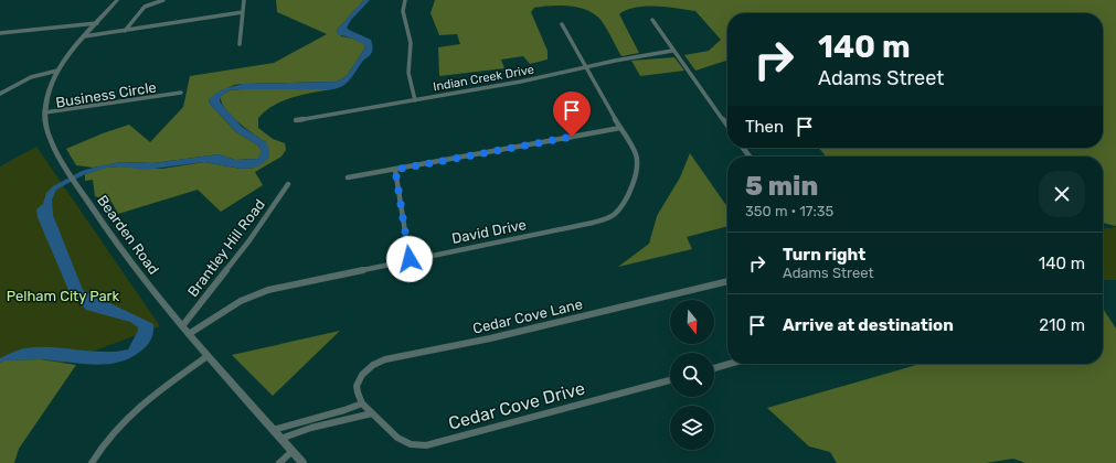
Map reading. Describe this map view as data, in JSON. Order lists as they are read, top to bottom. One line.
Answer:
{"streets":{"street":["Indian Creek Drive","Business Circle","David Drive","Bearden Road","Brantley Hill Road","Cedar Cove Lane","Cedar Cove Drive"]},"crossings":[["Indian Creek Drive","David Drive"],["Business Circle","Bearden Road"],["David Drive","Bearden Road"],["Bearden Road","Brantley Hill Road"],["Cedar Cove Lane","Cedar Cove Drive"]],"parks":["Pelham City Park"],"north":"bottom","page":{"turn":["140 m","Adams Street"],"then":"Then","heading":["5 min","350 m · 17:35"],"list":[{"name":"Turn right","note":"Adams Street","value":"140 m"},{"name":"Arrive at destination","value":"210 m"}]}}
